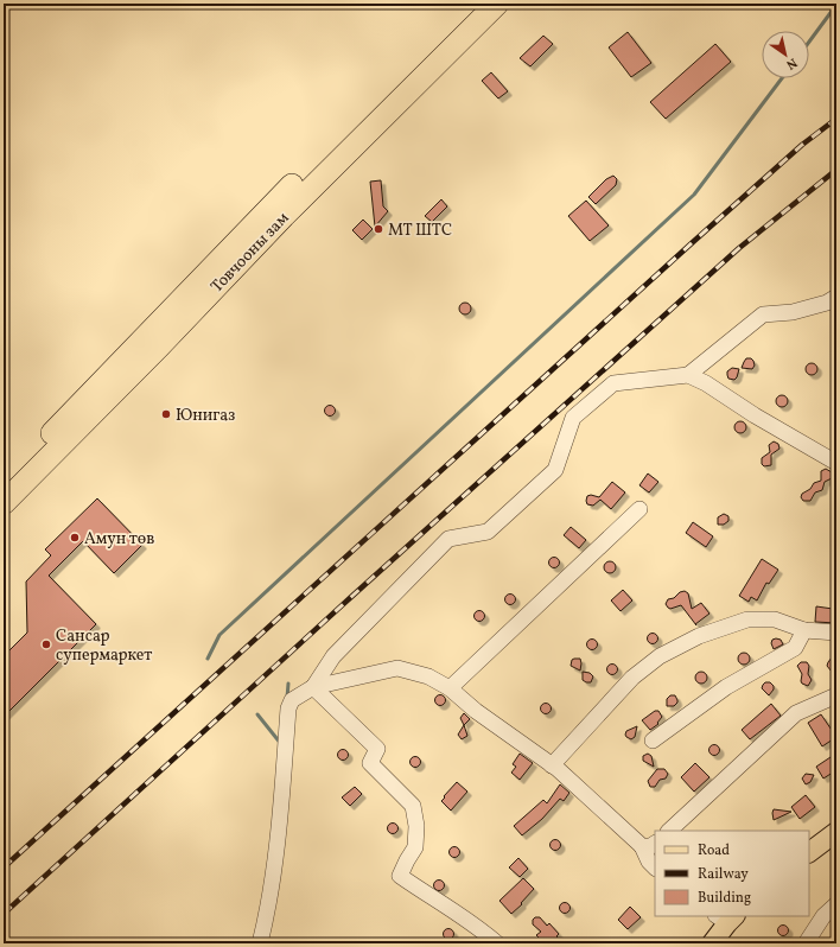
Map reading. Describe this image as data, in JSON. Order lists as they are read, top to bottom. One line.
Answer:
{"streets":{"highway":["Товчооны зам"]},"places":["MT ШТС","Юнигаз","Амун төв","Сансар супермаркет"],"legend":["Road","Railway","Building"],"north":"bottom right"}
